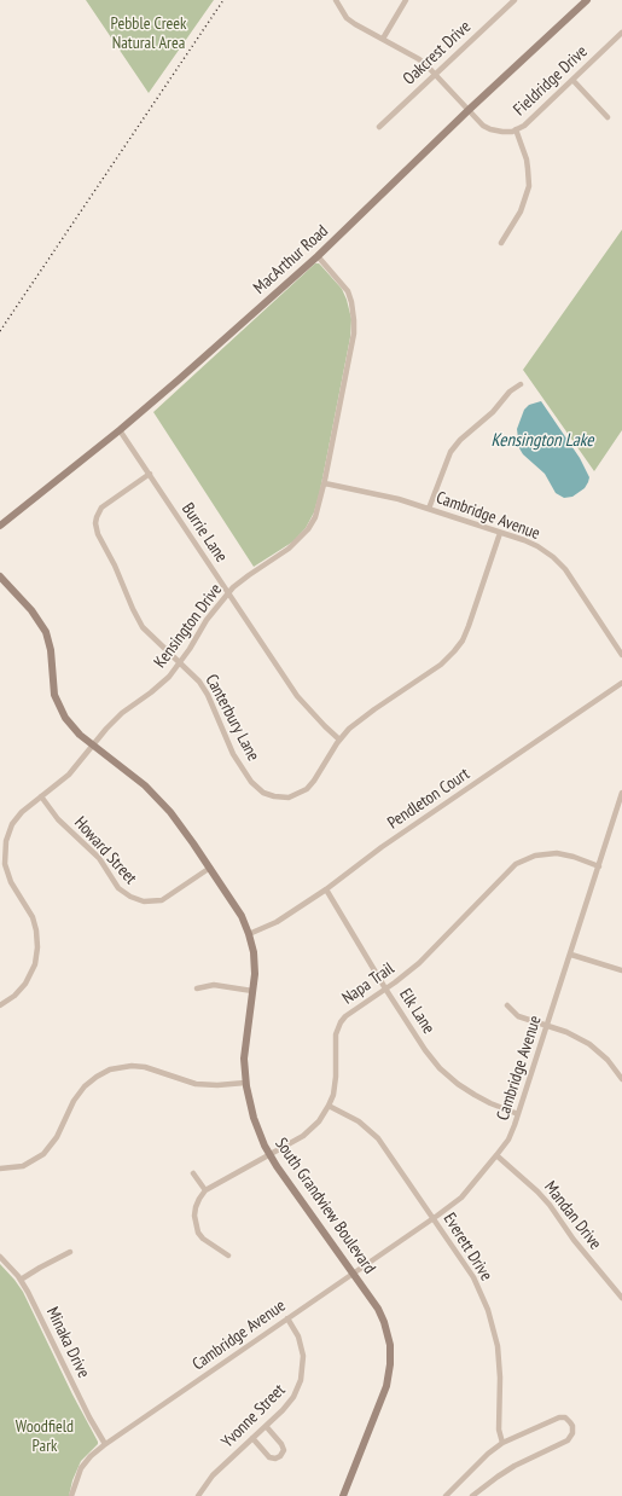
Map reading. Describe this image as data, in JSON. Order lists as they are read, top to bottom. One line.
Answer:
{"streets":{"street":["Oakcrest Drive","Fieldridge Drive","MacArthur Road","Cambridge Avenue","Burrie Lane","Kensington Drive","Canterbury Lane","Pendleton Court","Howard Street","Napa Trail","Elk Lane","South Grandview Boulevard","Mandan Drive","Everett Drive","Minaka Drive","Yvonne Street"]},"crossings":[["Oakcrest Drive","Fieldridge Drive"],["Fieldridge Drive","MacArthur Road"],["MacArthur Road","Burrie Lane"],["MacArthur Road","Kensington Drive"],["Cambridge Avenue","Kensington Drive"],["Cambridge Avenue","Canterbury Lane"],["Cambridge Avenue","Napa Trail"],["Cambridge Avenue","Elk Lane"],["Cambridge Avenue","South Grandview Boulevard"],["Cambridge Avenue","Mandan Drive"],["Cambridge Avenue","Everett Drive"],["Cambridge Avenue","Minaka Drive"],["Cambridge Avenue","Yvonne Street"],["Burrie Lane","Kensington Drive"],["Burrie Lane","Canterbury Lane"],["Kensington Drive","Canterbury Lane"],["Kensington Drive","Howard Street"],["Kensington Drive","South Grandview Boulevard"],["Pendleton Court","Elk Lane"],["Pendleton Court","South Grandview Boulevard"],["Howard Street","South Grandview Boulevard"],["Napa Trail","Elk Lane"],["Napa Trail","South Grandview Boulevard"],["Napa Trail","Everett Drive"]],"water":["Kensington Lake"],"parks":["Pebble Creek Natural Area","Woodfield Park"]}
